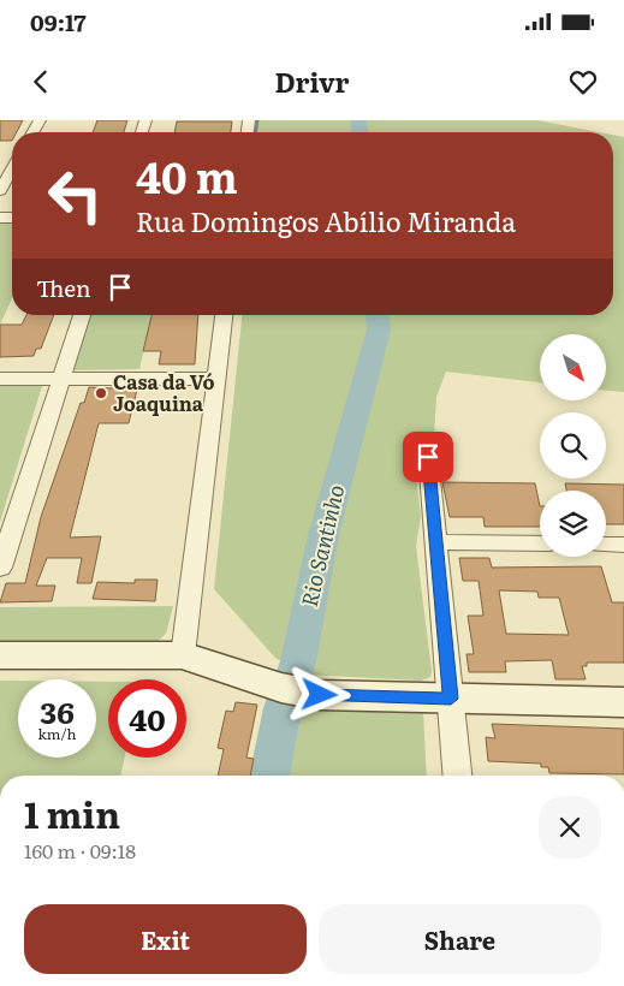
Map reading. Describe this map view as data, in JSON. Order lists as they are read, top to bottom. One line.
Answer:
{"water":["Rio Santinho"],"places":["Casa da Vó Joaquina"],"north":"bottom right","page":{"status":"09:17","header":"Drivr","turn":["40 m","Rua Domingos Abílio Miranda"],"then":"Then","speed":"36 km/h","limit":"40","heading":["1 min","160 m · 09:18"],"buttons":["Exit","Share"]}}
